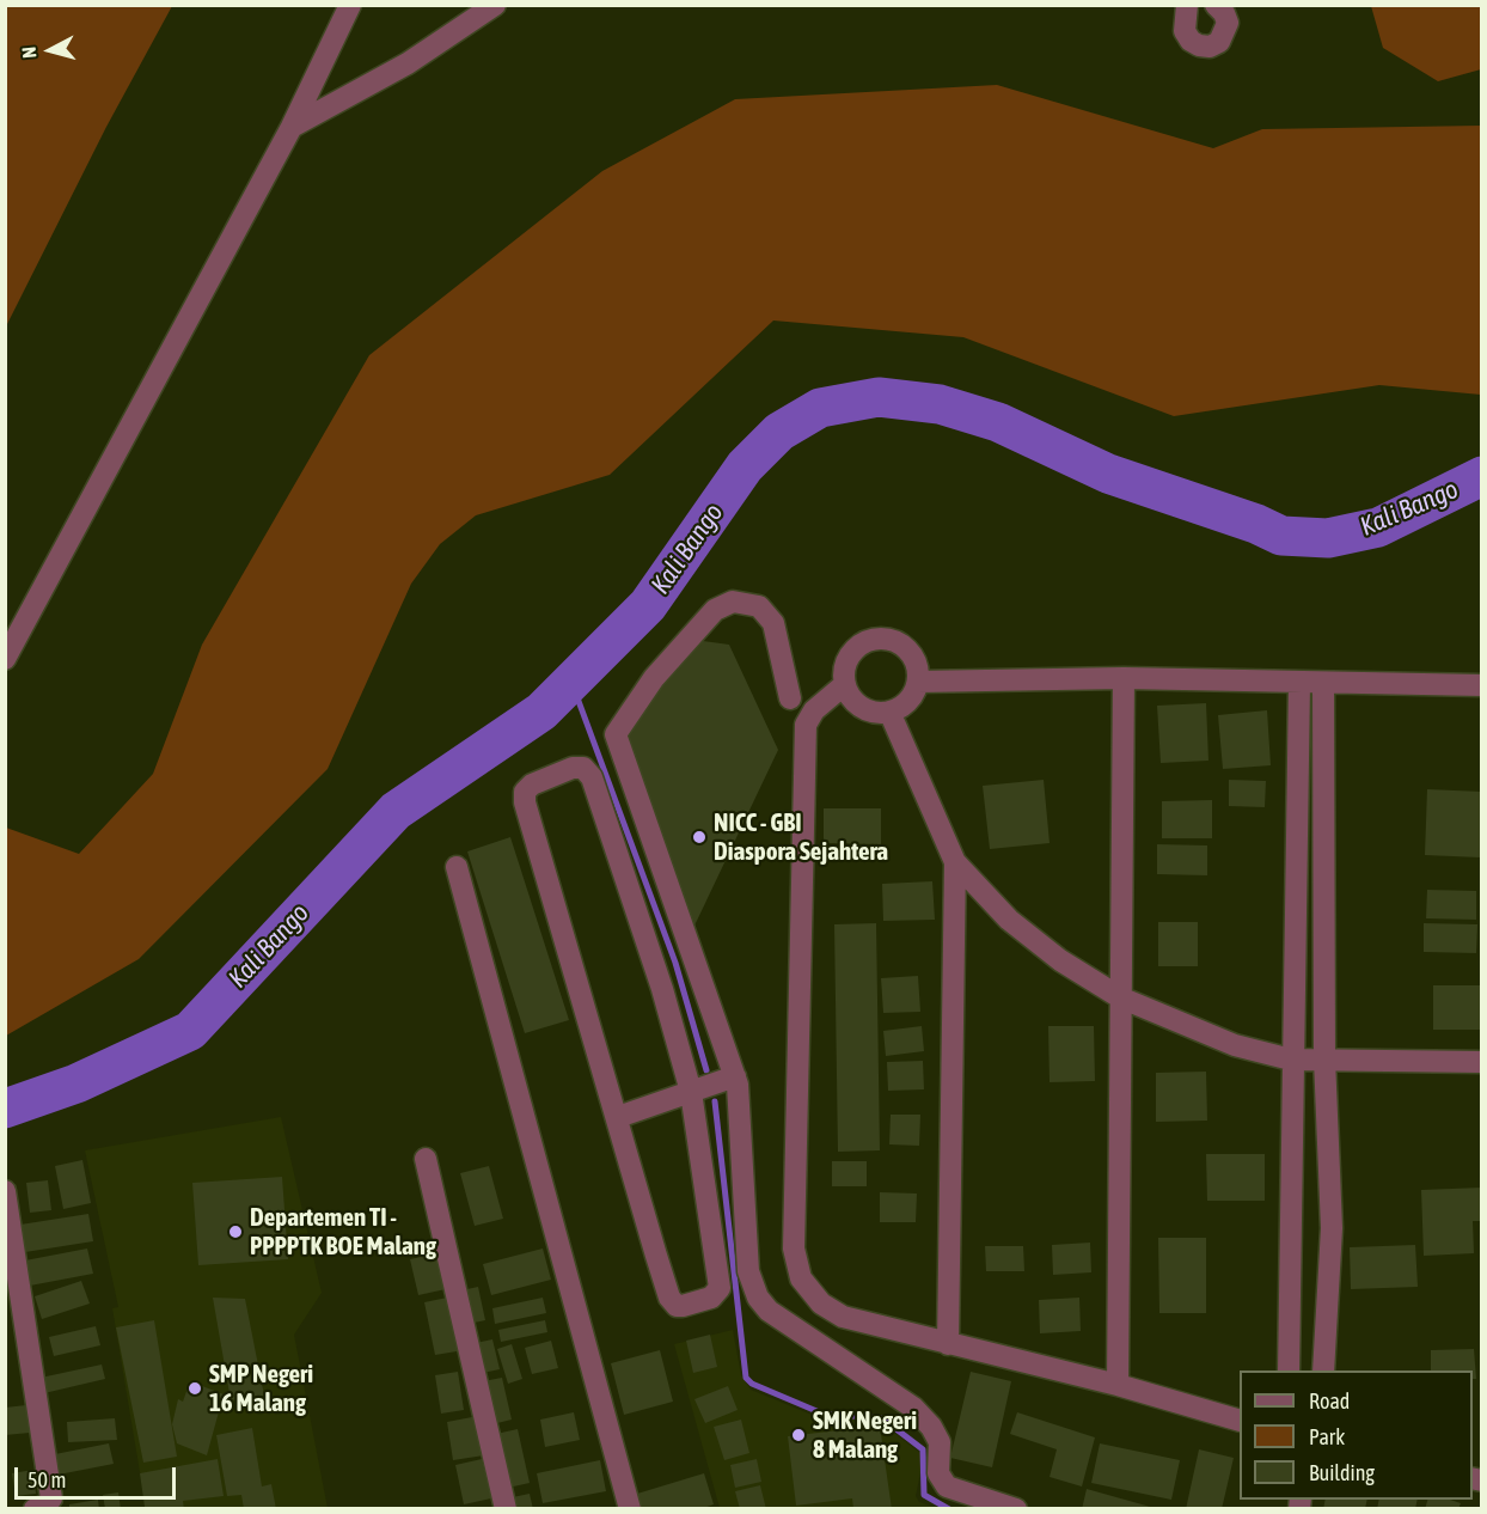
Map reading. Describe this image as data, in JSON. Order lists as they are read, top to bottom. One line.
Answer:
{"water":["Kali Bango"],"places":["NICC - GBI Diaspora Sejahtera","Departemen TI - PPPPTK BOE Malang","SMP Negeri 16 Malang","SMK Negeri 8 Malang"],"legend":["Road","Park","Building"],"scale_bar":"50 m","north":"left"}
